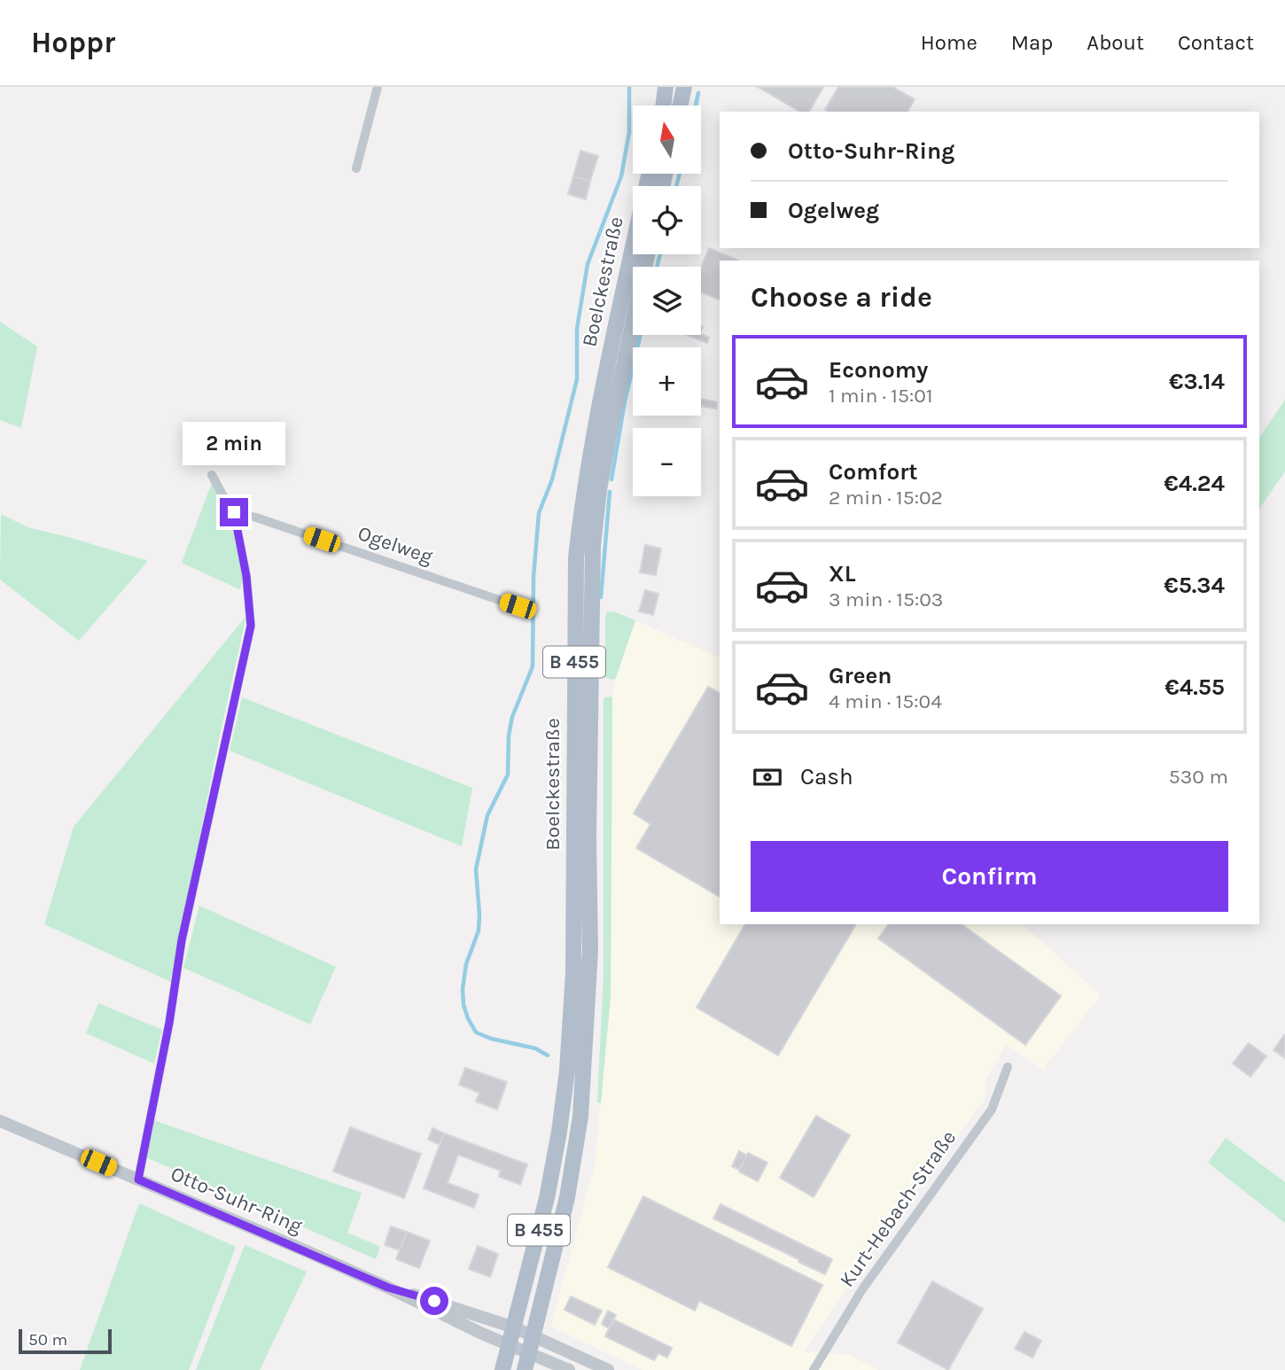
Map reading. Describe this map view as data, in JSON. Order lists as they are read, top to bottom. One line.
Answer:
{"streets":{"main road":["Boelckestraße","B 455"],"street":["Ogelweg","Otto-Suhr-Ring","Kurt-Hebach-Straße"]},"crossings":[["Boelckestraße","Otto-Suhr-Ring"]],"scale_bar":"50 m","north":"top","page":{"header":"Hoppr","nav":["Home","Map","About","Contact"],"map_buttons":["+","−"],"banner":["Otto-Suhr-Ring","Ogelweg"],"heading":"Choose a ride","list":[{"name":"Economy","note":"1 min · 15:01","value":"€3.14"},{"name":"Comfort","note":"2 min · 15:02","value":"€4.24"},{"name":"XL","note":"3 min · 15:03","value":"€5.34"},{"name":"Green","note":"4 min · 15:04","value":"€4.55"}],"bubble":"2 min","pay":["Cash","530 m"],"buttons":"Confirm","scale":"50 m"}}
